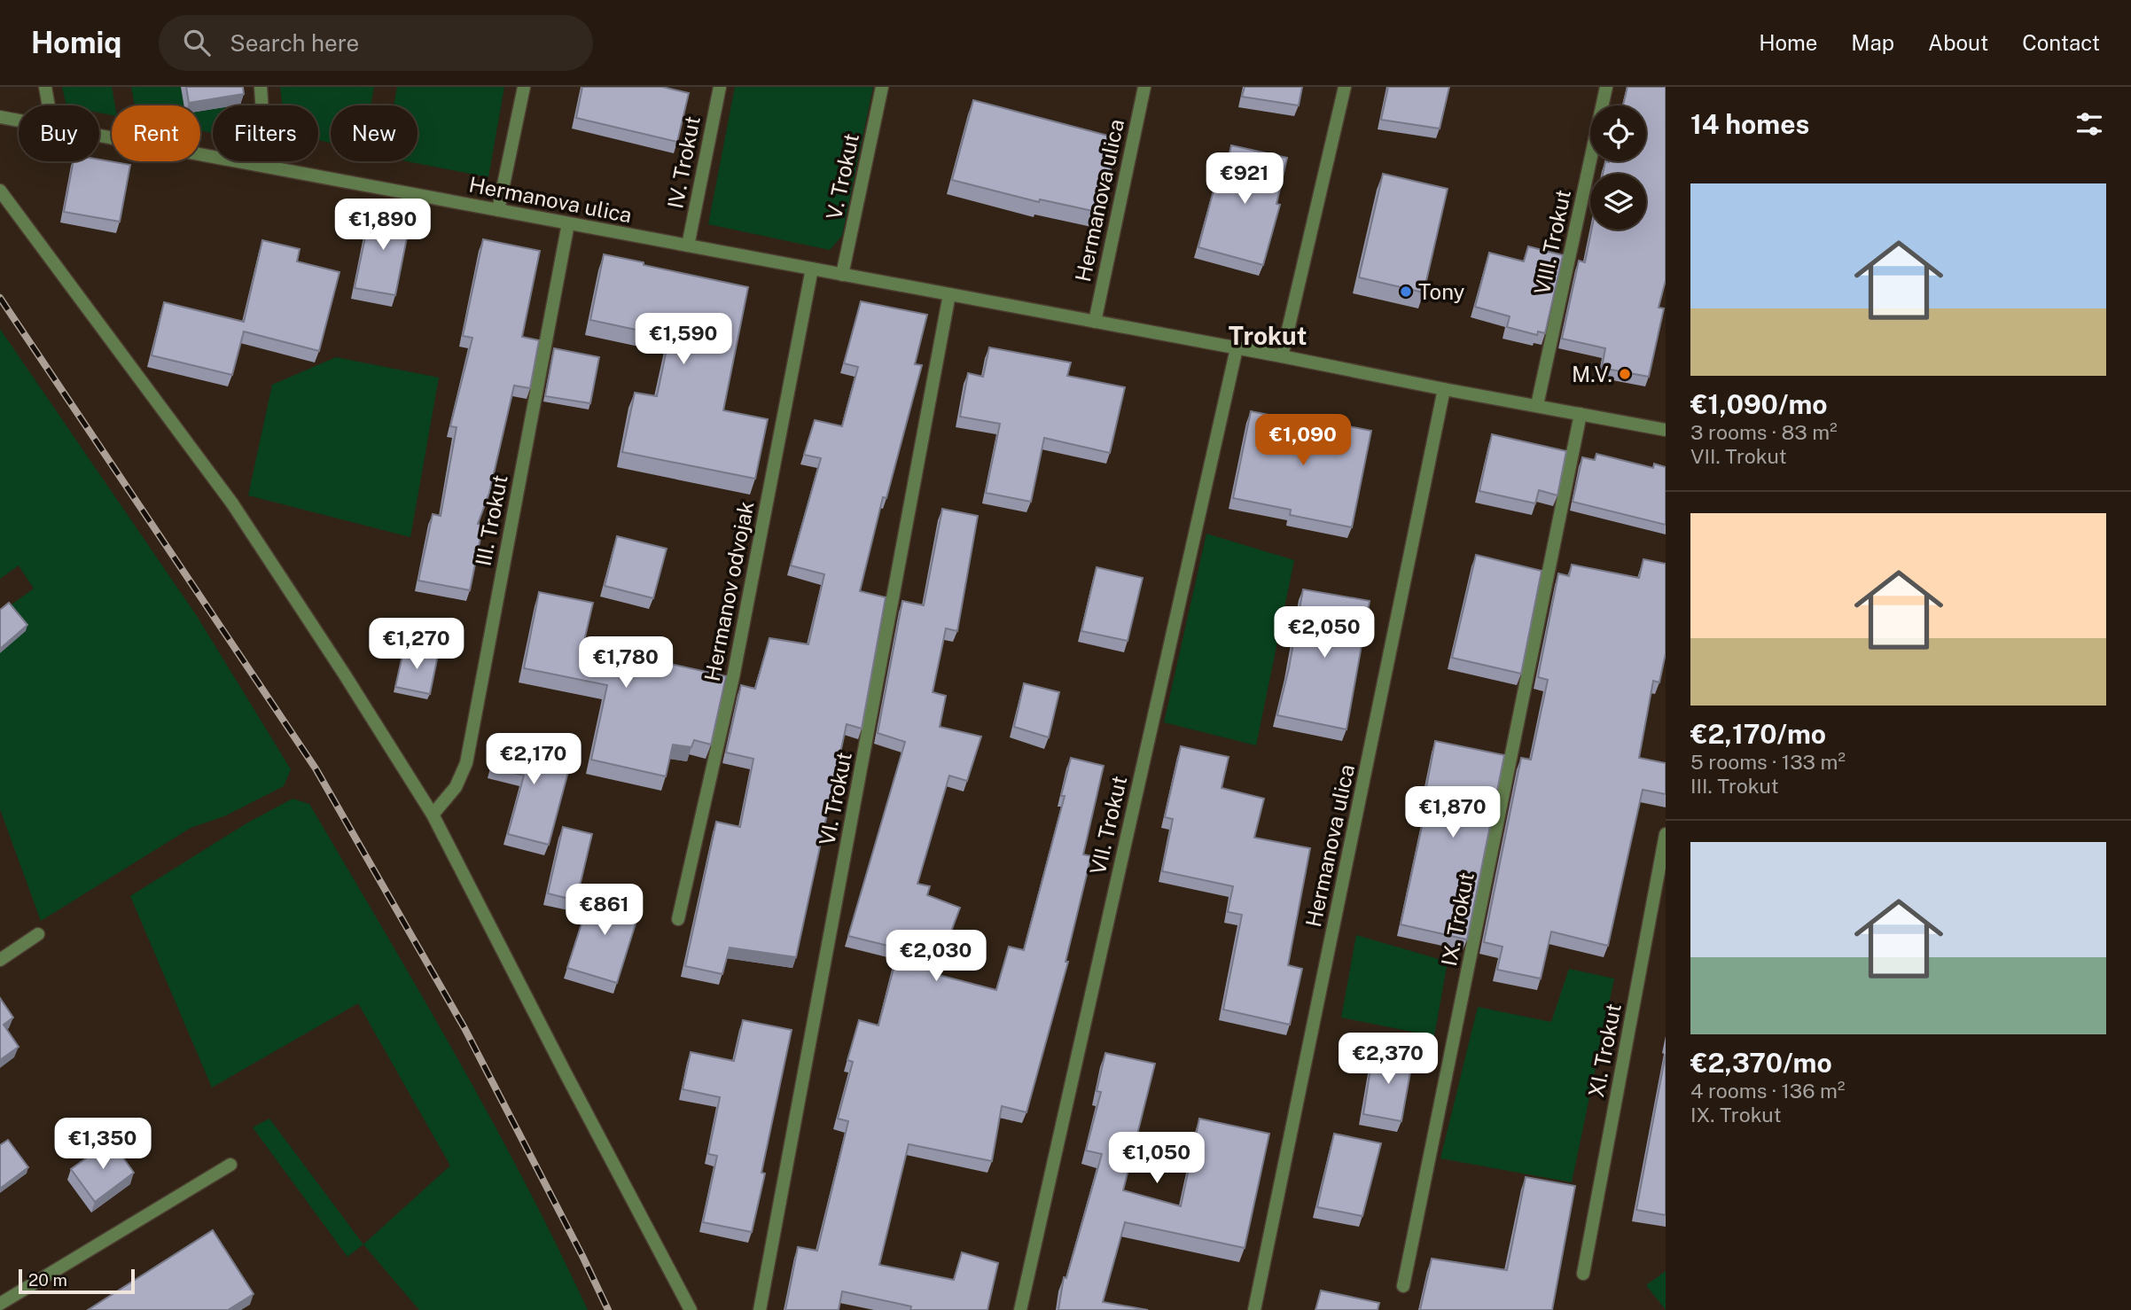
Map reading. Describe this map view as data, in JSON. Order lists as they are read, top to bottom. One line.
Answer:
{"streets":{"street":["IV. Trokut","V. Trokut","Hermanova ulica","VIII. Trokut","III. Trokut","Hermanov odvojak","VI. Trokut","VII. Trokut","IX. Trokut","XI. Trokut"]},"crossings":[["IV. Trokut","Hermanova ulica"],["V. Trokut","Hermanova ulica"],["Hermanova ulica","VIII. Trokut"],["Hermanova ulica","III. Trokut"],["Hermanova ulica","Hermanov odvojak"],["Hermanova ulica","VI. Trokut"],["Hermanova ulica","VII. Trokut"],["Hermanova ulica","IX. Trokut"]],"districts":["Trokut"],"places":["Tony","M.V."],"scale_bar":"20 m","page":{"header":"Homiq","search":"Search here","nav":["Home","Map","About","Contact"],"heading":"14 homes","chip":["Buy","Rent","Filters","New"],"price":["€921","€1,890","€1,590","€1,090","€2,050","€1,270","€1,780","€2,170","€1,870","€861","€2,030","€2,370","€1,350","€1,050"],"list":[{"name":"€1,090/mo","note":"3 rooms · 83 m² · VII. Trokut"},{"name":"€2,170/mo","note":"5 rooms · 133 m² · III. Trokut"},{"name":"€2,370/mo","note":"4 rooms · 136 m² · IX. Trokut"}],"scale":"20 m"}}
